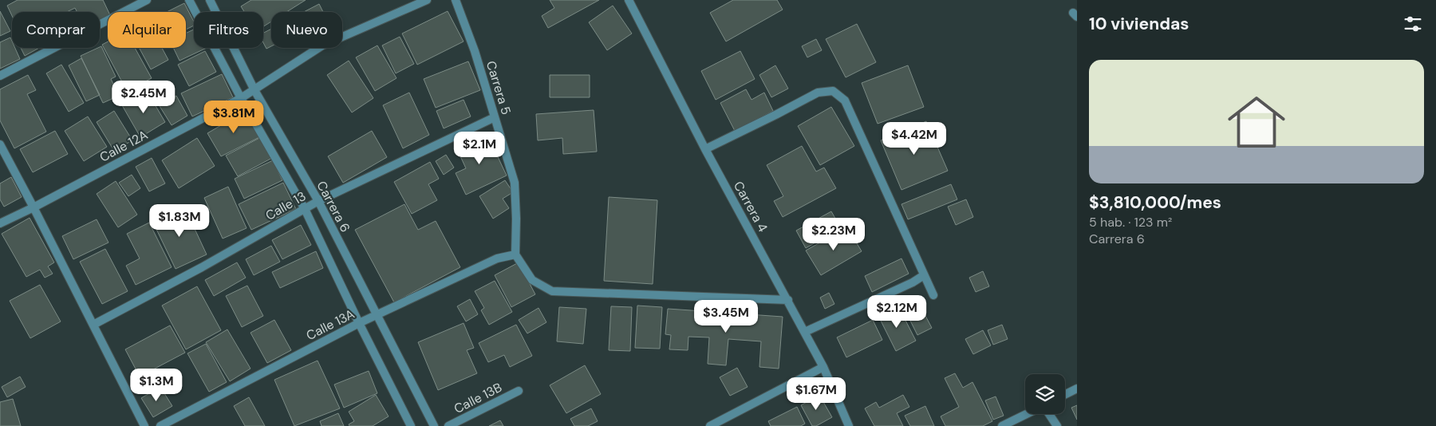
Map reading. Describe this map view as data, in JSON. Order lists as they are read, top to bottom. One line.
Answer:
{"streets":{"street":["Carrera 5","Calle 12A","Calle 13","Carrera 6","Carrera 4","Calle 13A","Calle 13B"]},"crossings":[["Carrera 5","Calle 13"],["Carrera 5","Calle 13A"],["Calle 12A","Carrera 6"],["Calle 13","Carrera 6"],["Carrera 6","Calle 13A"]],"page":{"heading":"10 viviendas","chip":["Comprar","Alquilar","Filtros","Nuevo"],"list":[{"name":"$3,810,000/mes","note":"5 hab. · 123 m² · Carrera 6"}],"price":["$2.45M","$3.81M","$4.42M","$2.1M","$1.83M","$2.23M","$2.12M","$3.45M","$1.3M","$1.67M"]}}
